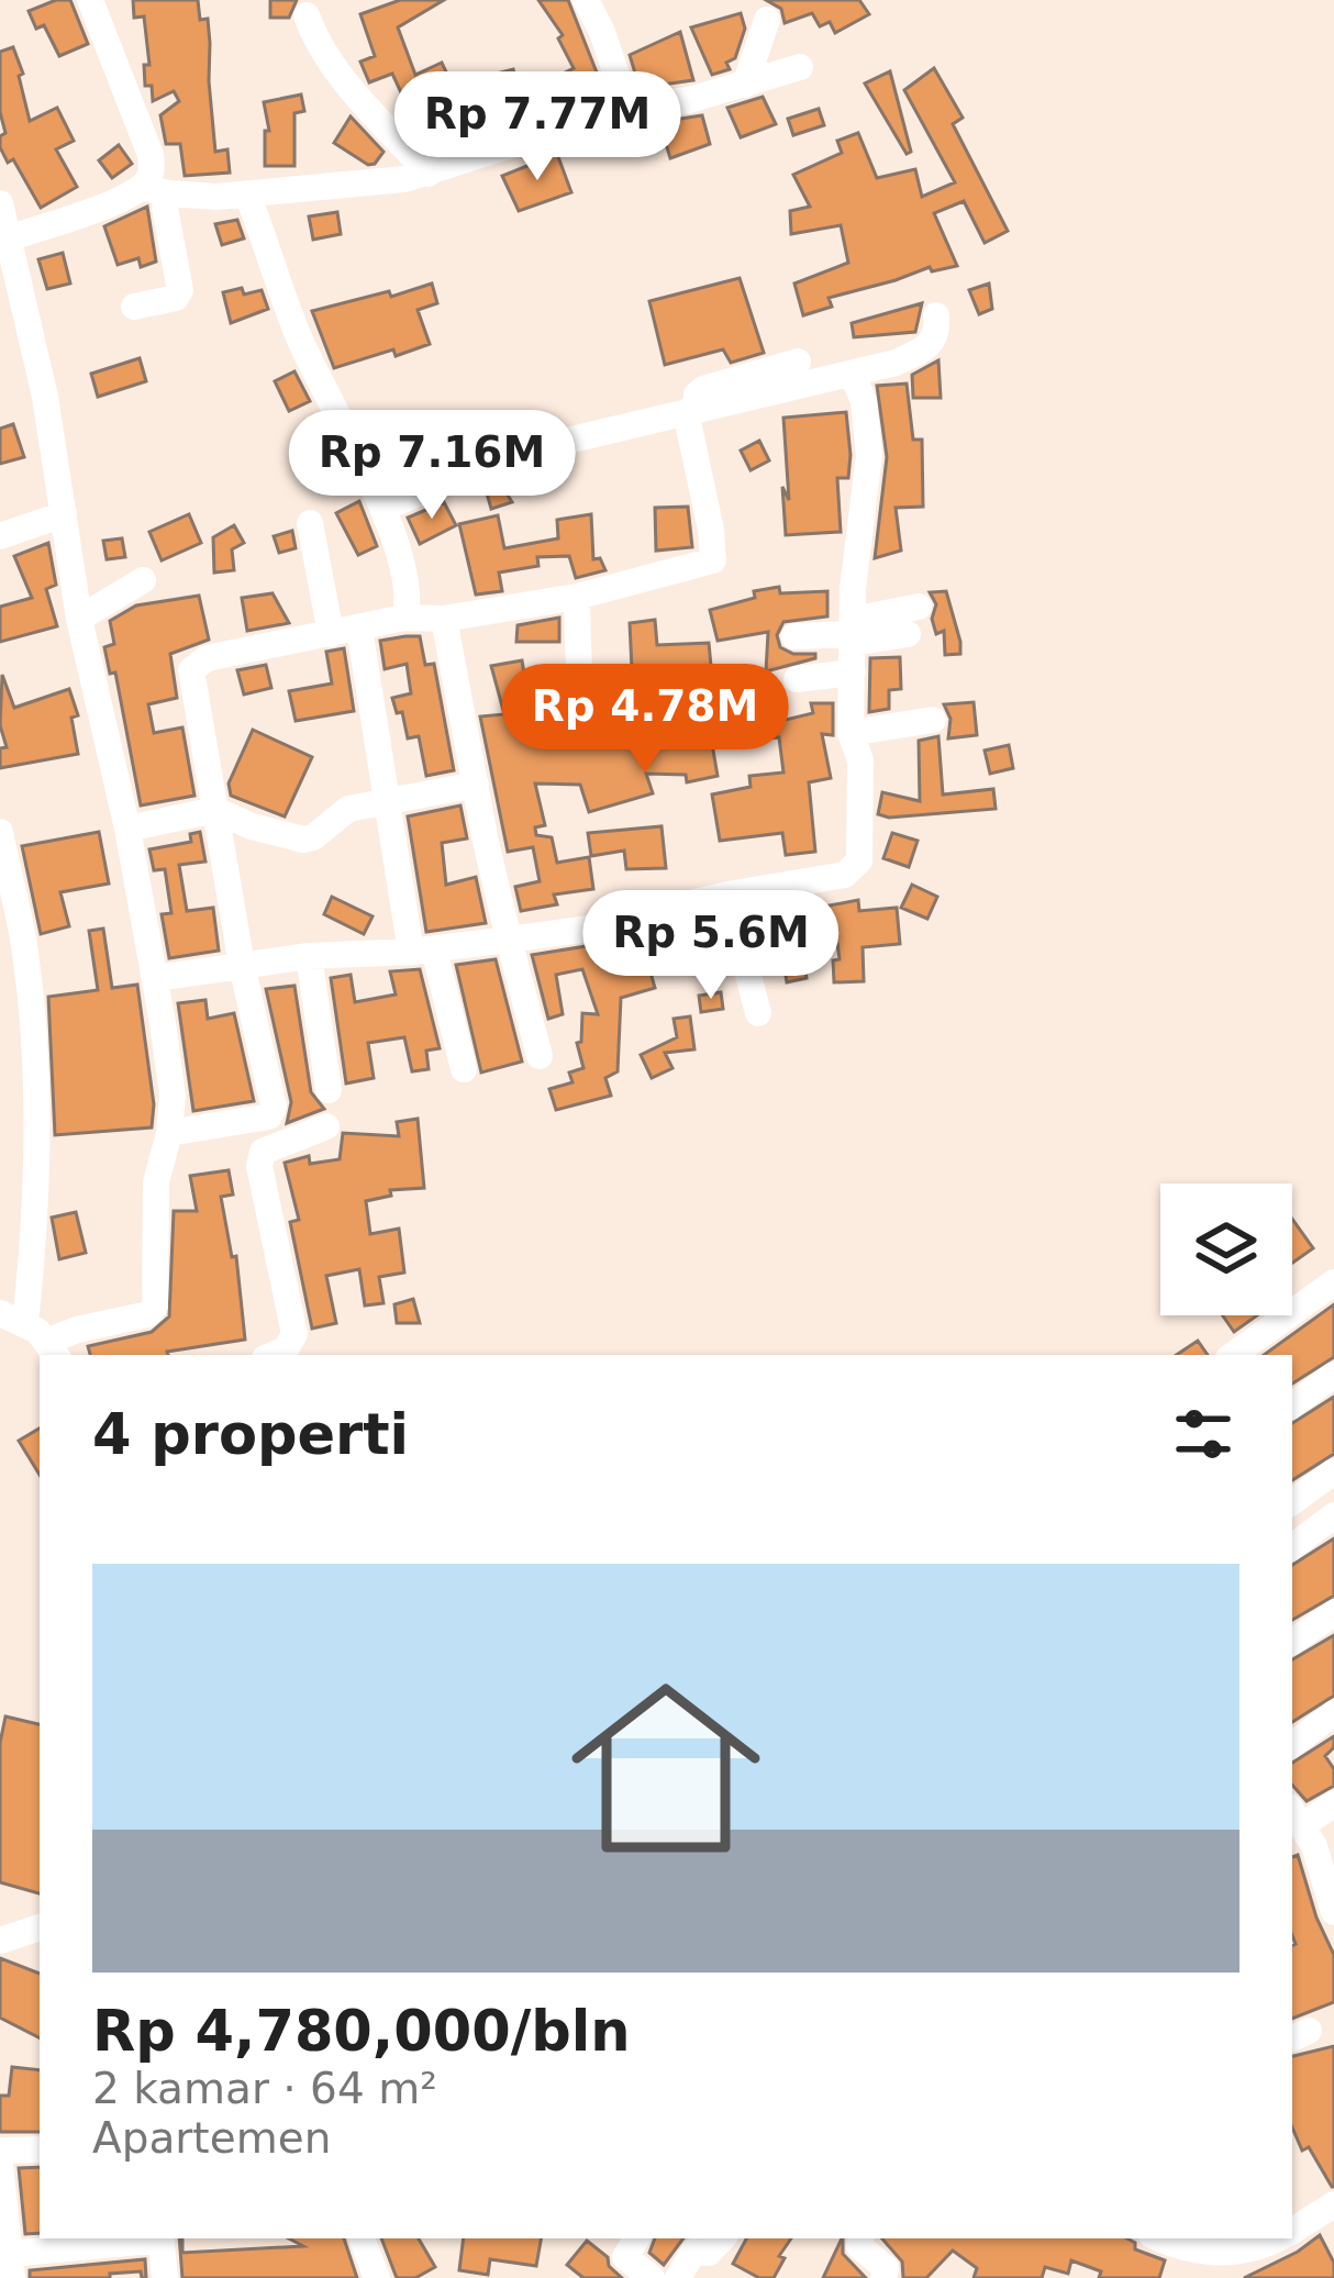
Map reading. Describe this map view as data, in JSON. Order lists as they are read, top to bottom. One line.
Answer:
{"page":{"price":["Rp 7.77M","Rp 7.16M","Rp 4.78M","Rp 5.6M"],"heading":"4 properti","list":[{"name":"Rp 4,780,000/bln","note":"2 kamar · 64 m² · Apartemen"}]}}
